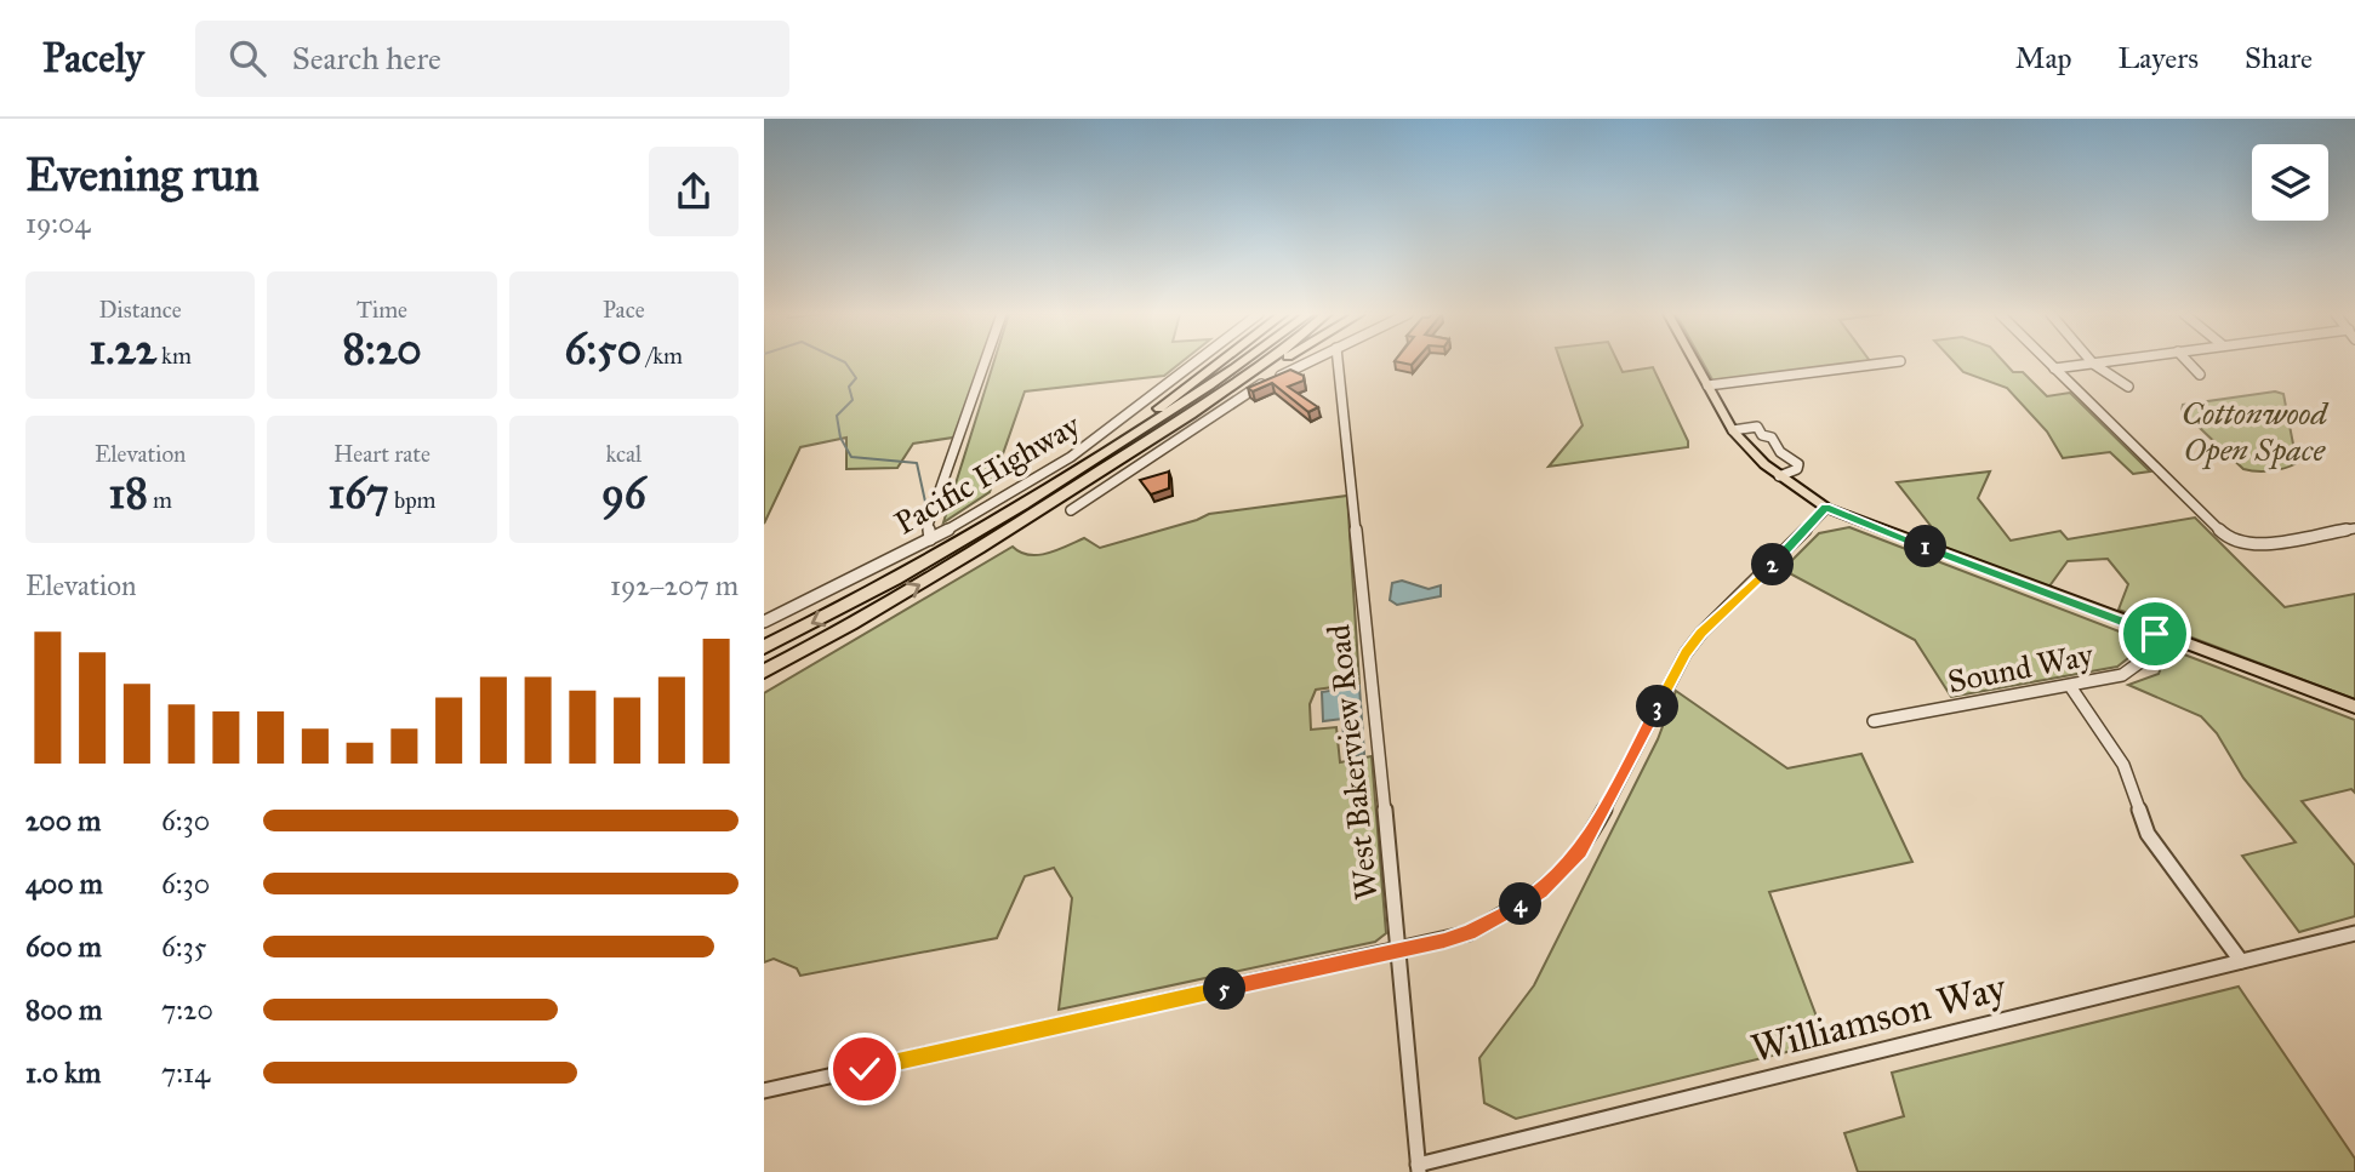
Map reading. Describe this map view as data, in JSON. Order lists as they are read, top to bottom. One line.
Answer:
{"streets":{"street":["Pacific Highway","Sound Way","West Bakerview Road","Williamson Way"]},"crossings":[["West Bakerview Road","Williamson Way"]],"parks":["Cottonwood Open Space"],"page":{"header":"Pacely","search":"Search here","nav":["Map","Layers","Share"],"heading":["Evening run","19:04"],"stats":[["Distance","1.22 km"],["Time","8:20"],["Pace","6:50 /km"],["Elevation","18 m"],["Heart rate","167 bpm"],["kcal","96"]],"pins":["1","2","3","4","5"],"chart":["Elevation","192–207 m"],"list":[{"name":"200 m","note":"6:30"},{"name":"400 m","note":"6:30"},{"name":"600 m","note":"6:35"},{"name":"800 m","note":"7:20"},{"name":"1.0 km","note":"7:14"}]}}
